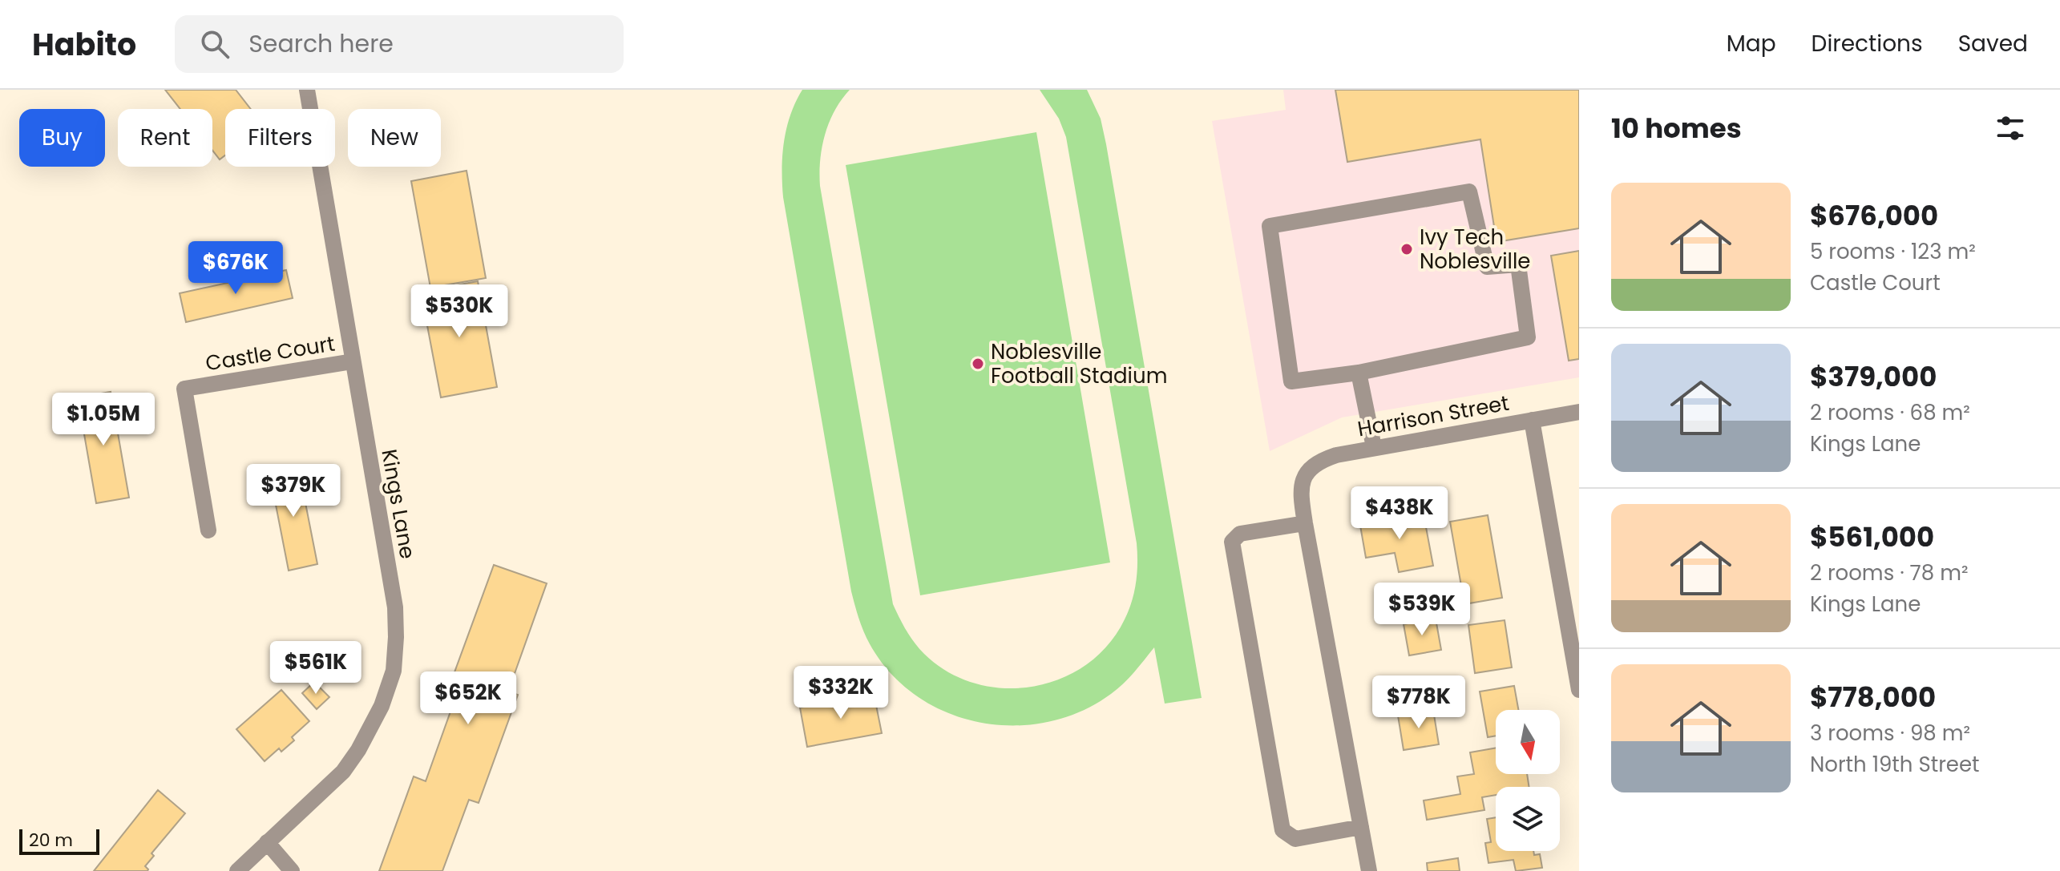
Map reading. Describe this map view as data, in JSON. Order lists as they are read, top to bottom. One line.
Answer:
{"streets":{"street":["Castle Court","Harrison Street","Kings Lane"]},"crossings":[["Castle Court","Kings Lane"]],"places":["Ivy Tech Noblesville","Noblesville Football Stadium"],"scale_bar":"20 m","north":"bottom","page":{"header":"Habito","search":"Search here","nav":["Map","Directions","Saved"],"heading":"10 homes","chip":["Buy","Rent","Filters","New"],"list":[{"name":"$676,000","note":"5 rooms · 123 m² · Castle Court"},{"name":"$379,000","note":"2 rooms · 68 m² · Kings Lane"},{"name":"$561,000","note":"2 rooms · 78 m² · Kings Lane"},{"name":"$778,000","note":"3 rooms · 98 m² · North 19th Street"}],"price":["$676K","$530K","$1.05M","$379K","$438K","$539K","$561K","$332K","$652K","$778K"],"scale":"20 m"}}
